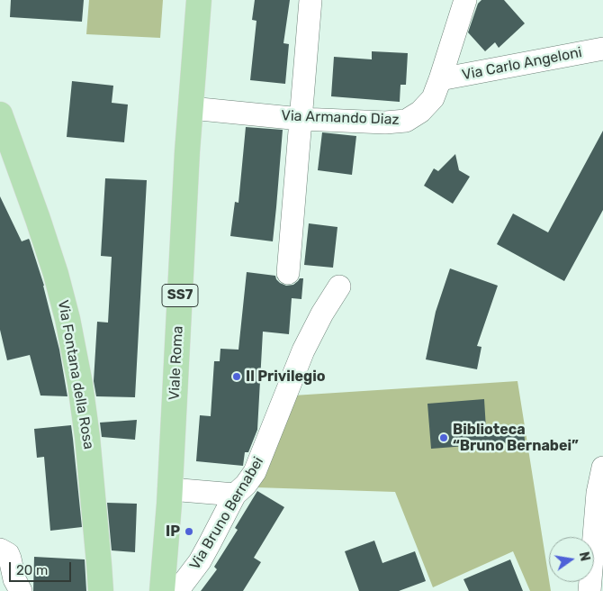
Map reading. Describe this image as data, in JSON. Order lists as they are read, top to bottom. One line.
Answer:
{"streets":{"main road":["SS7","Viale Roma","Via Fontana della Rosa"],"street":["Via Carlo Angeloni","Via Armando Diaz","Via Bruno Bernabei"]},"crossings":[["Via Carlo Angeloni","Via Armando Diaz"],["Via Armando Diaz","Viale Roma"]],"places":["Il Privilegio","Biblioteca “Bruno Bernabei”","IP"],"scale_bar":"20 m","north":"right"}
